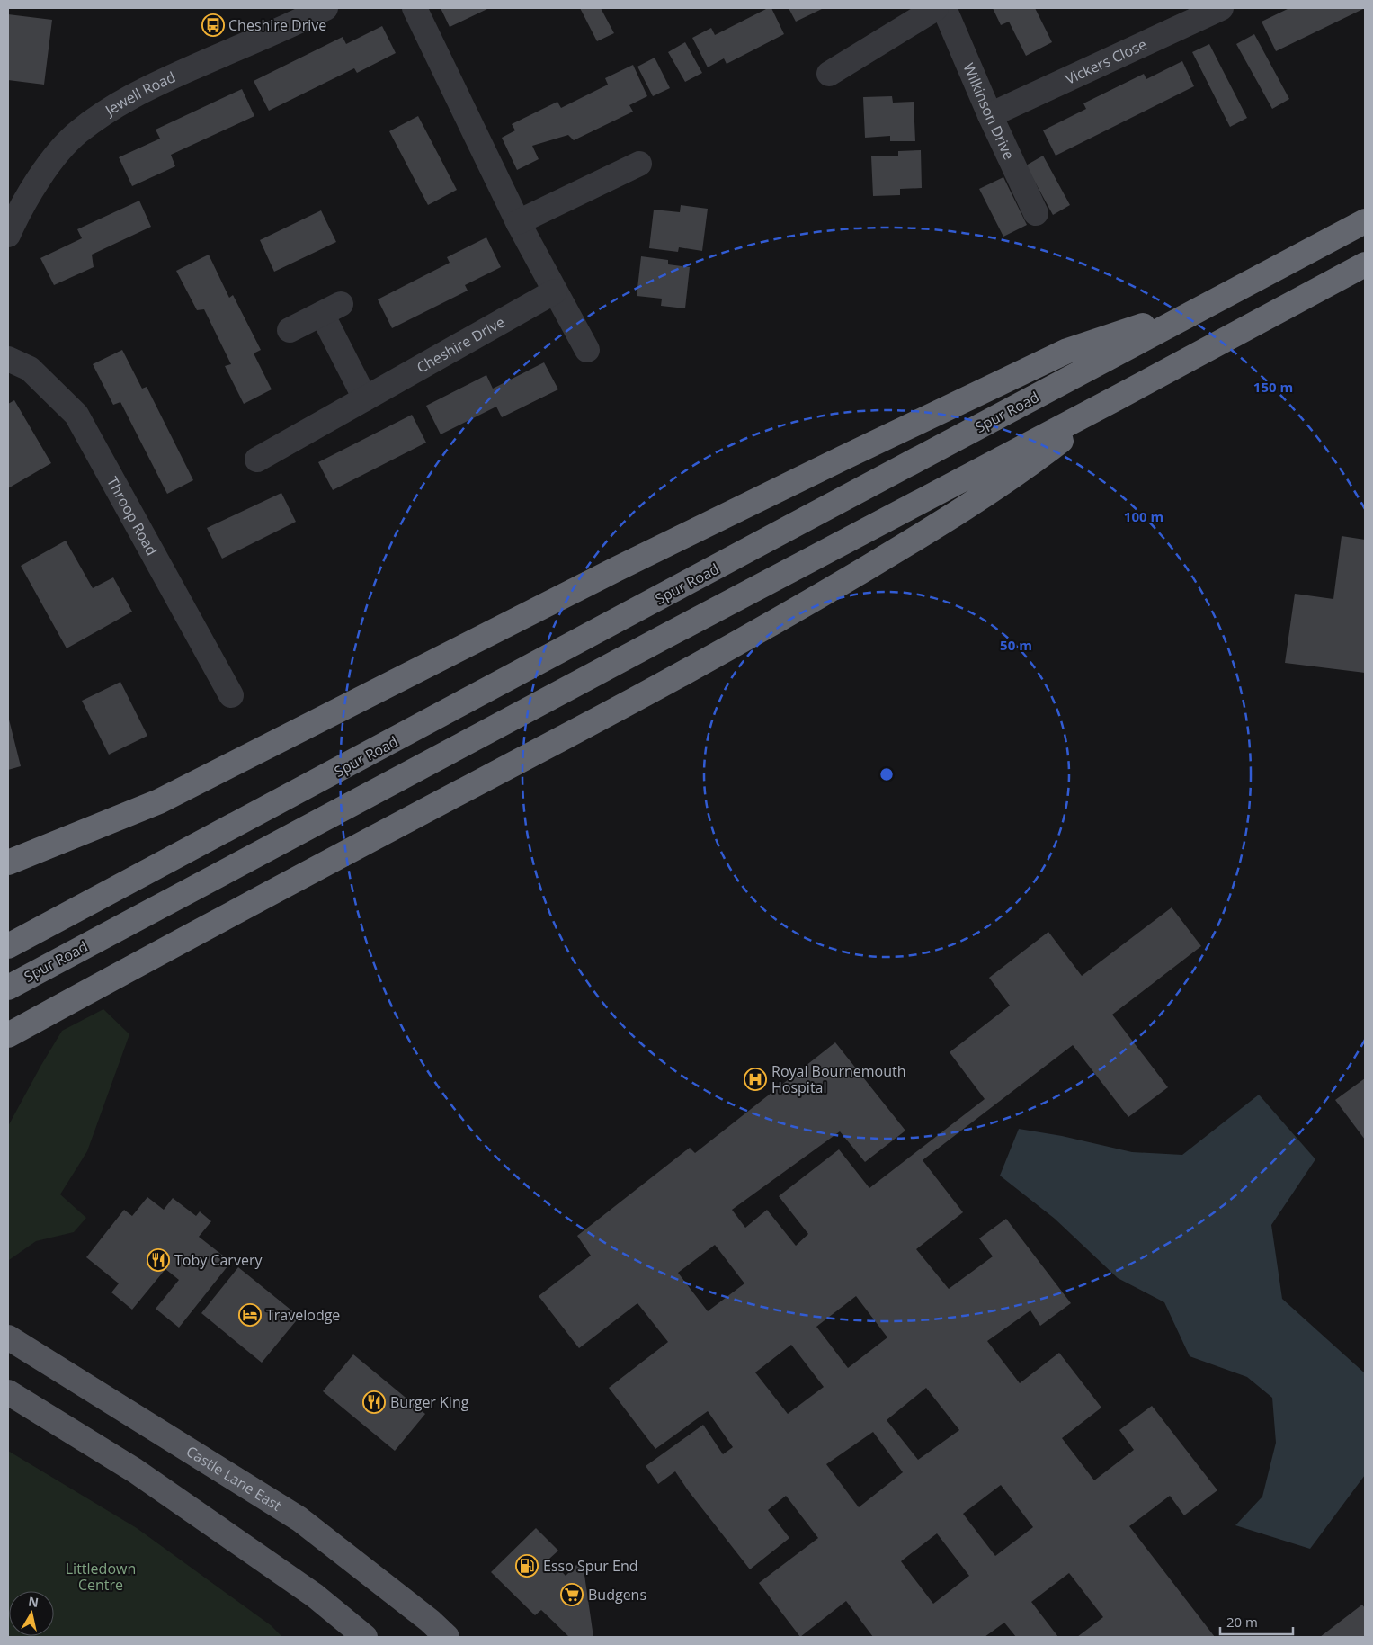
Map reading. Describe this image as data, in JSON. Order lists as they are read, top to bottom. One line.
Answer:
{"streets":{"highway":["Spur Road"],"main road":["Castle Lane East"],"street":["Vickers Close","Jewell Road","Wilkinson Drive","Cheshire Drive","Throop Road"]},"crossings":[["Vickers Close","Wilkinson Drive"]],"parks":["Littledown Centre"],"places":{"bus stop":["Cheshire Drive"],"hospital":["Royal Bournemouth Hospital"],"restaurant":["Toby Carvery","Burger King"],"hotel":["Travelodge"],"fuel station":["Esso Spur End"],"supermarket":["Budgens"]},"scale_bar":"20 m","north":"top","rings":["150 m","100 m","50 m"]}
